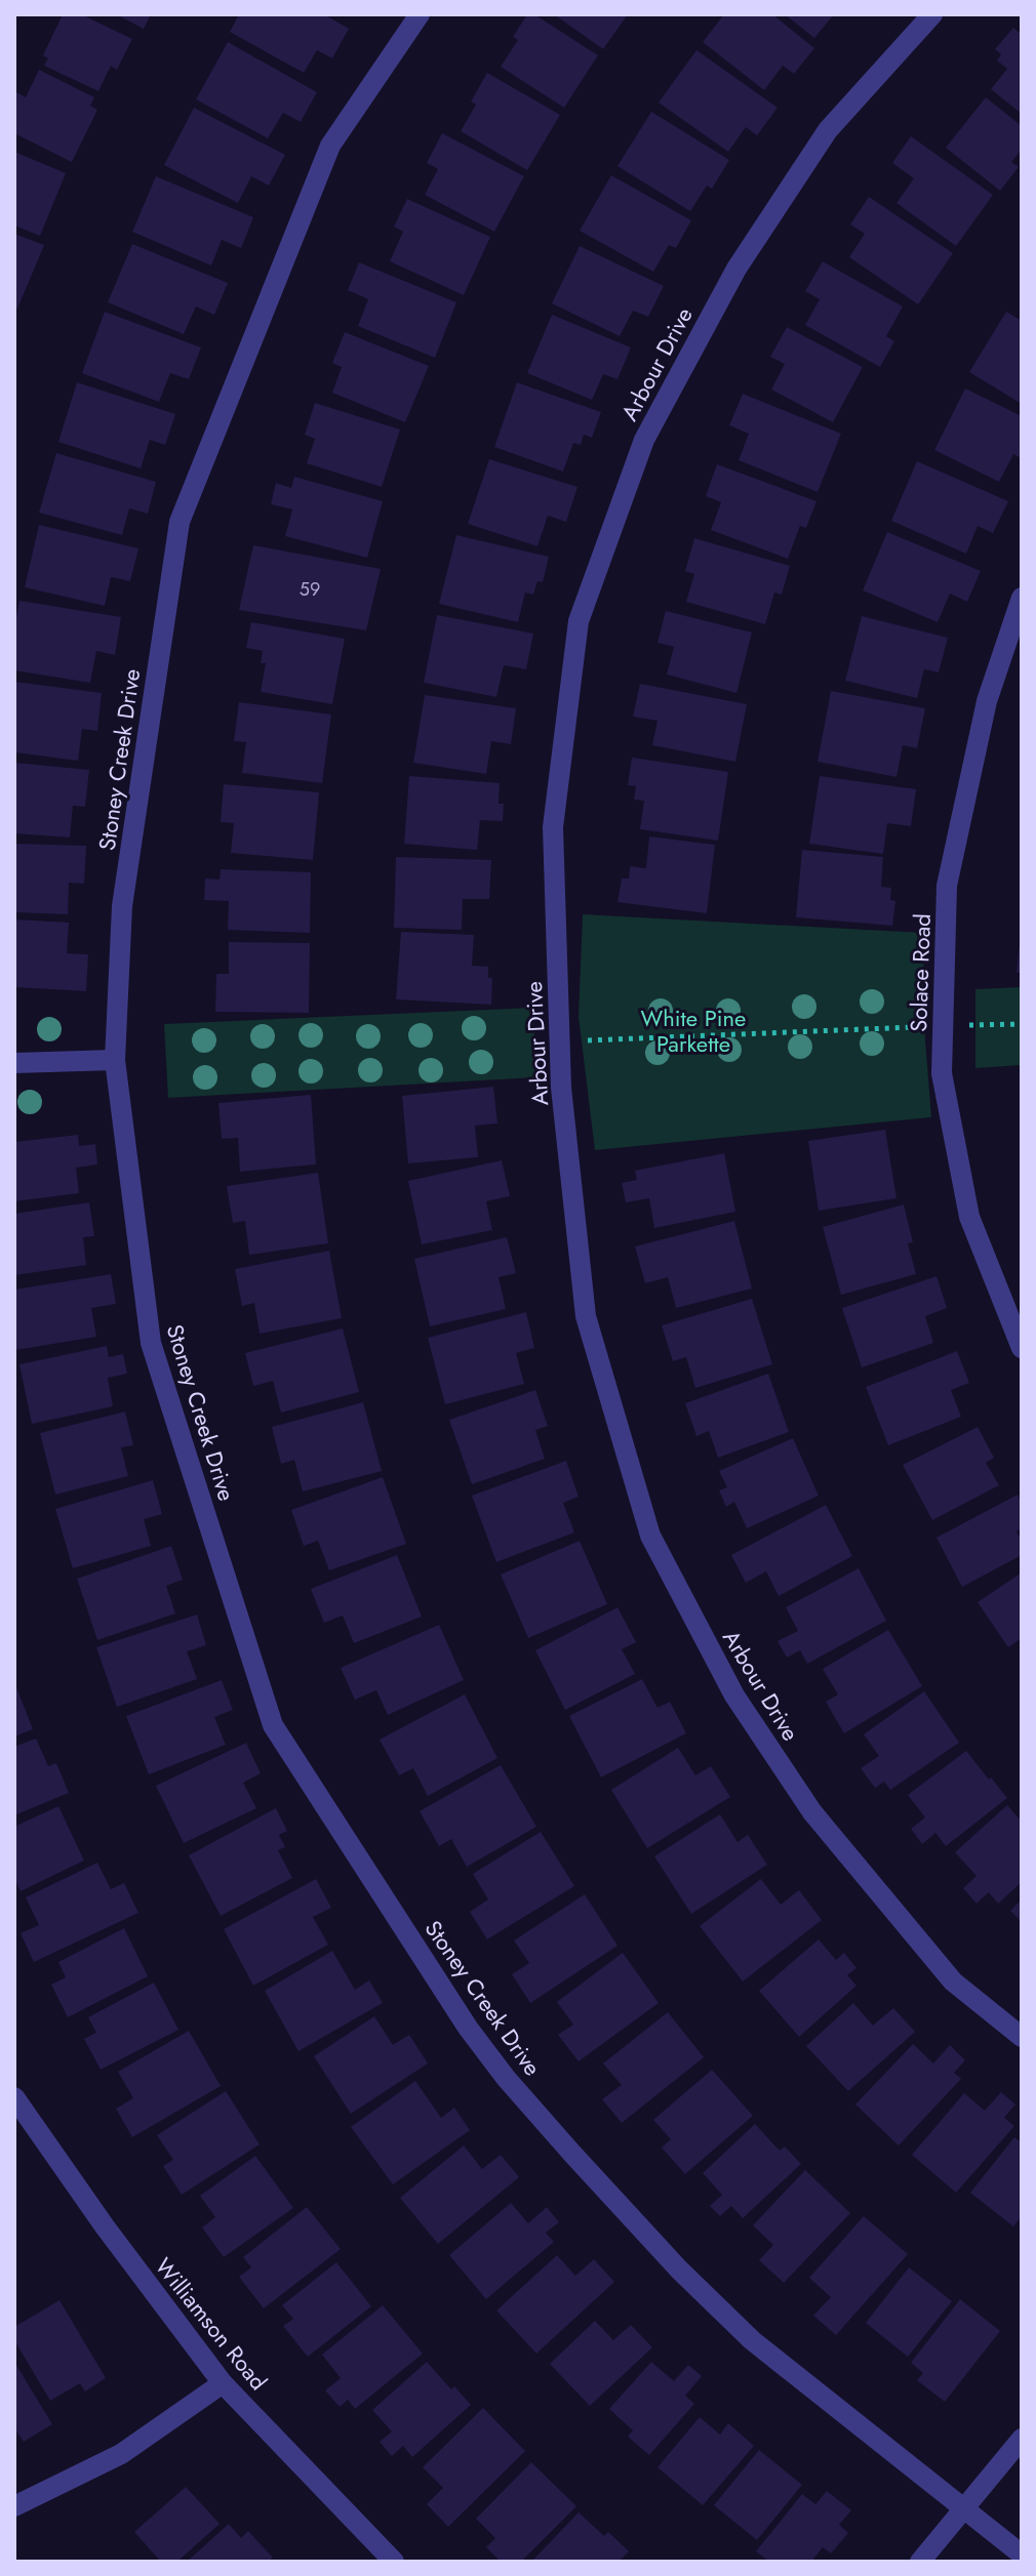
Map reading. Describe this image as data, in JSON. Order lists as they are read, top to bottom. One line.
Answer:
{"streets":{"street":["Arbour Drive","Stoney Creek Drive","Solace Road","Williamson Road"]},"parks":["White Pine Parkette"],"house_numbers":["59"]}
